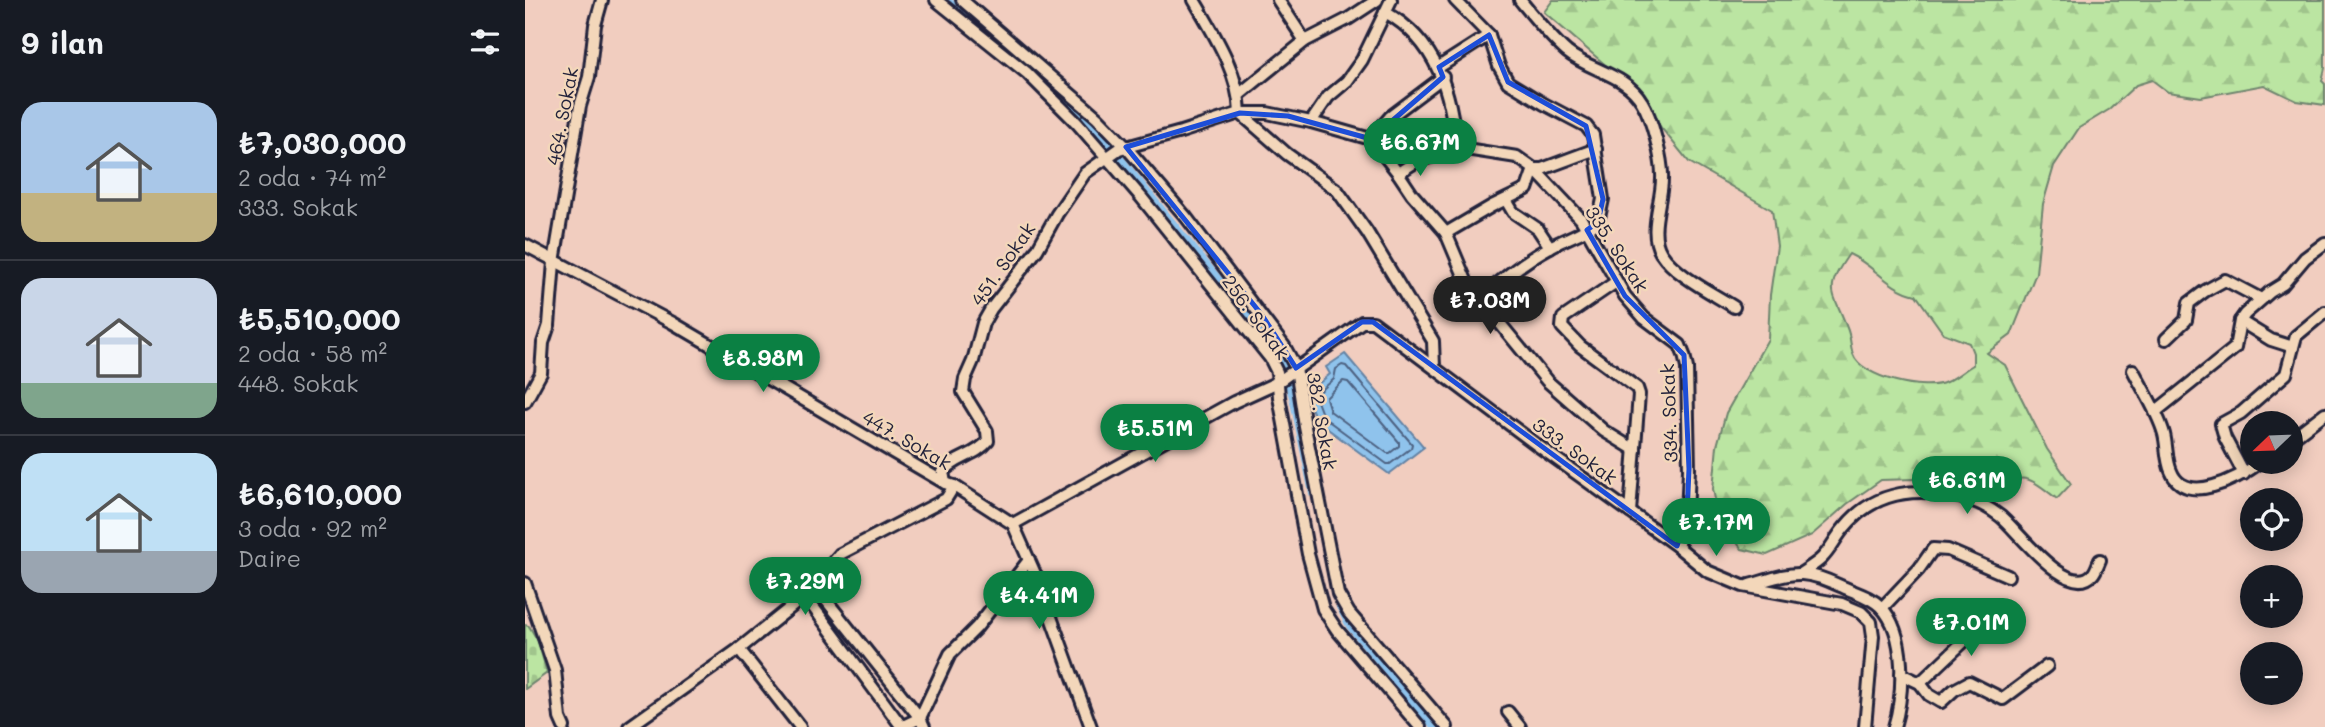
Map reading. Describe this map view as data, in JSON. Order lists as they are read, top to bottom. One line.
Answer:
{"streets":{"street":["464. Sokak","335. Sokak","451. Sokak","256. Sokak","334. Sokak","382. Sokak","447. Sokak","333. Sokak"]},"crossings":[["464. Sokak","447. Sokak"],["335. Sokak","334. Sokak"],["451. Sokak","256. Sokak"],["451. Sokak","382. Sokak"],["451. Sokak","447. Sokak"],["256. Sokak","382. Sokak"],["256. Sokak","333. Sokak"],["334. Sokak","333. Sokak"],["382. Sokak","333. Sokak"],["447. Sokak","333. Sokak"]],"north":"bottom left","page":{"heading":"9 ilan","list":[{"name":"₺7,030,000","note":"2 oda · 74 m² · 333. Sokak"},{"name":"₺5,510,000","note":"2 oda · 58 m² · 448. Sokak"},{"name":"₺6,610,000","note":"3 oda · 92 m² · Daire"}],"price":["₺6.67M","₺7.03M","₺8.98M","₺5.51M","₺6.61M","₺7.17M","₺7.29M","₺4.41M","₺7.01M"],"map_buttons":["+","−"]}}
